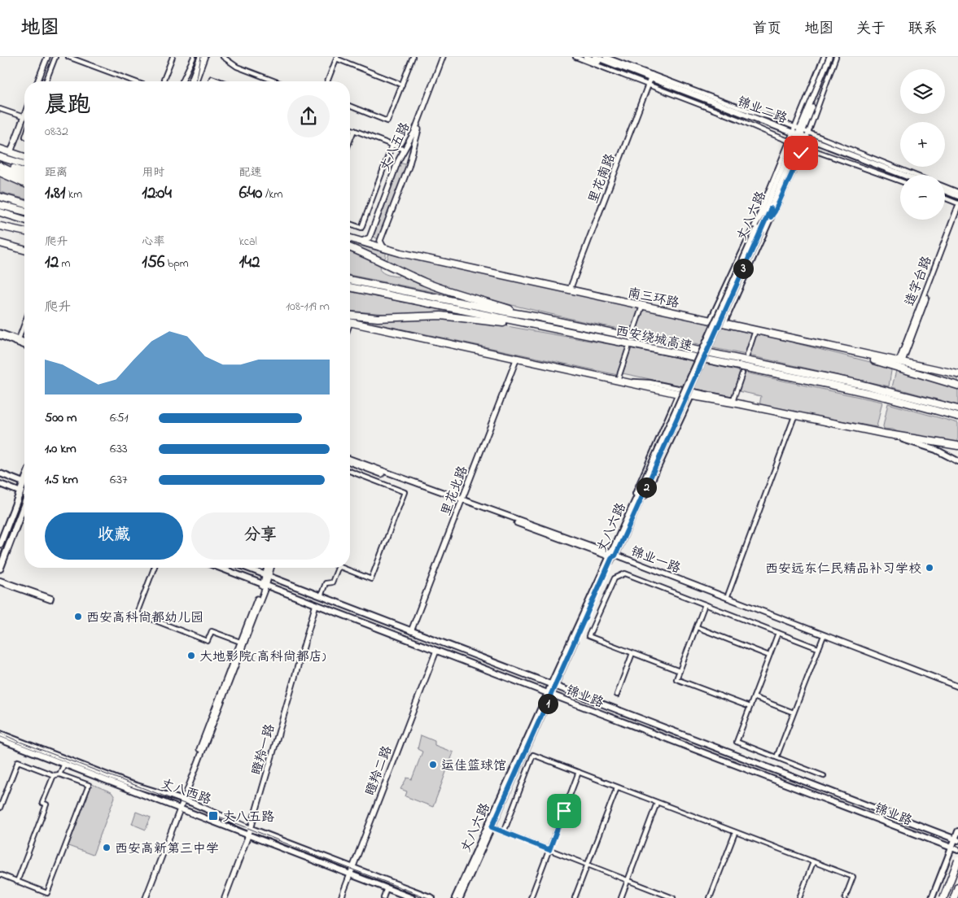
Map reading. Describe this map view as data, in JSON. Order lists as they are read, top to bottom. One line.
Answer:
{"streets":{"highway":["南三环路","西安绕城高速"],"main road":["锦业二路","丈八六路","锦业路","丈八西路"],"street":["丈八五路","里花南路","造字台路","里花北路","锦业一路","瞪羚一路","瞪羚二路"]},"crossings":[["锦业二路","里花南路"],["锦业二路","丈八六路"],["丈八五路","南三环路"],["里花南路","南三环路"],["丈八六路","锦业一路"],["丈八六路","锦业路"],["造字台路","南三环路"],["里花北路","锦业一路"],["里花北路","锦业路"],["锦业路","瞪羚一路"],["锦业路","瞪羚二路"],["瞪羚一路","丈八西路"],["瞪羚二路","丈八西路"]],"places":{"other":["西安远东仁民精品补习学校","西安高科尚都幼儿园","大地影院(高科尚都店)","运佳篮球馆","西安高新第三中学"],"transit":["丈八五路"]},"page":{"header":"地图","nav":["首页","地图","关于","联系"],"map_buttons":["+","−"],"heading":["晨跑","08:32"],"stats":[["距离","1.81 km"],["用时","12:04"],["配速","6:40 /km"],["爬升","12 m"],["心率","156 bpm"],["kcal","142"]],"pins":["3","2","1"],"chart":["爬升","108–119 m"],"list":[{"name":"500 m","note":"6:51"},{"name":"1.0 km","note":"6:33"},{"name":"1.5 km","note":"6:37"}],"buttons":["收藏","分享"]}}
